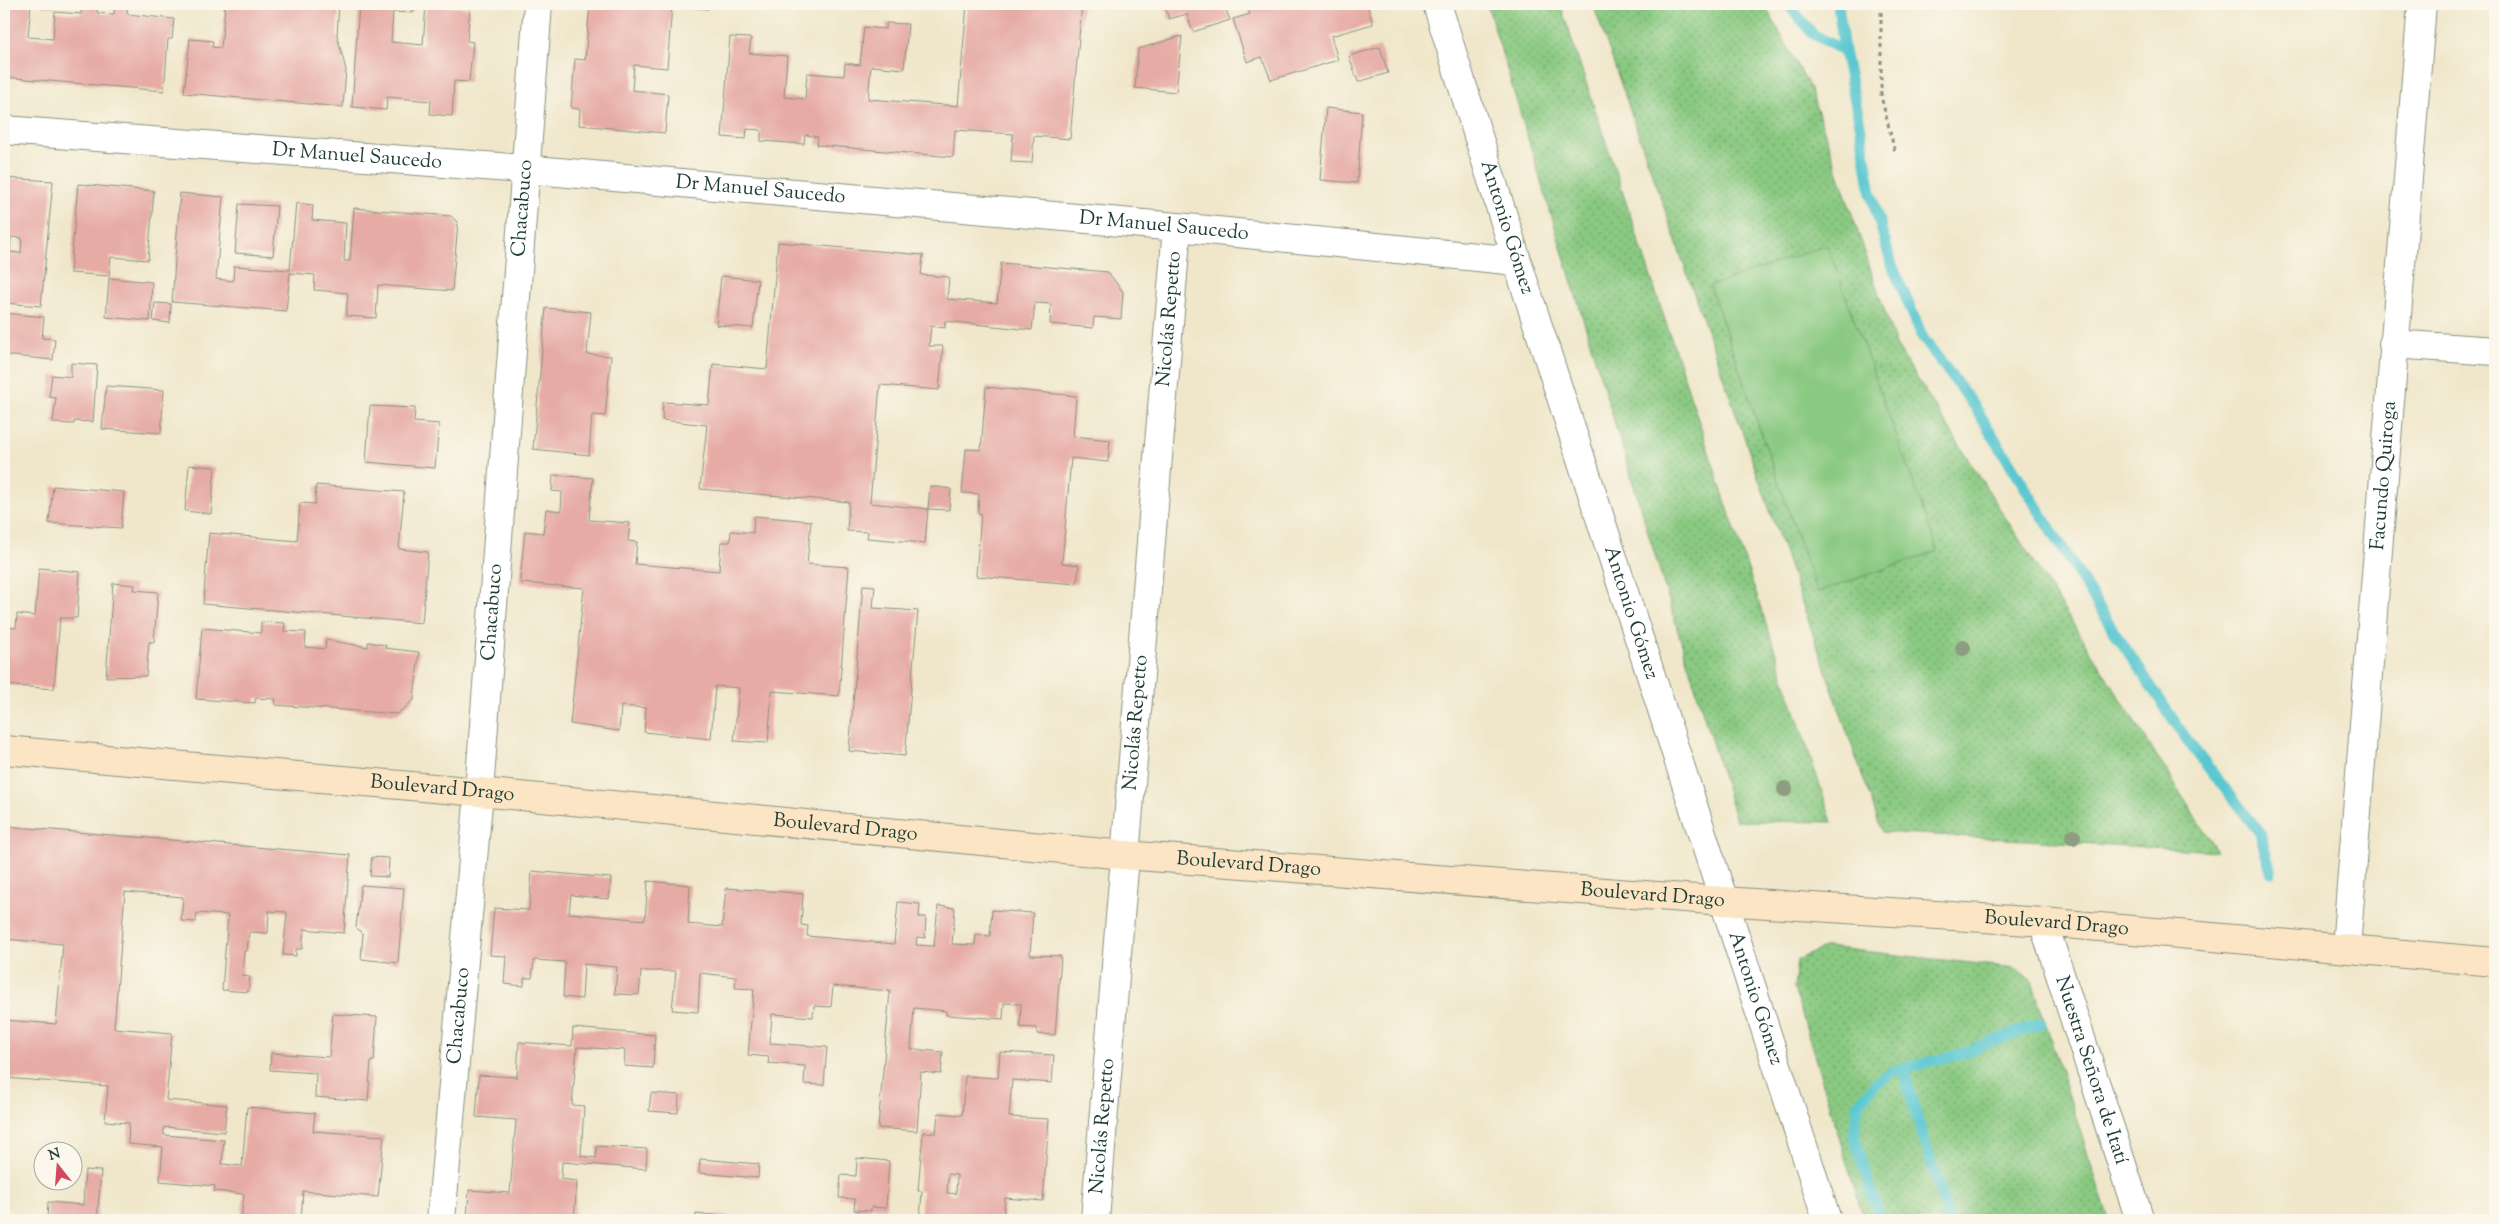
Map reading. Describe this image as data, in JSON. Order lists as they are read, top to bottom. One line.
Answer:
{"streets":{"main road":["Boulevard Drago"],"street":["Dr Manuel Saucedo","Chacabuco","Antonio Gómez","Nicolás Repetto","Facundo Quiroga","Nuestra Señora de Itatí"]},"crossings":[["Dr Manuel Saucedo","Chacabuco"],["Dr Manuel Saucedo","Antonio Gómez"],["Dr Manuel Saucedo","Nicolás Repetto"],["Chacabuco","Boulevard Drago"],["Antonio Gómez","Boulevard Drago"],["Nicolás Repetto","Boulevard Drago"],["Facundo Quiroga","Boulevard Drago"],["Boulevard Drago","Nuestra Señora de Itatí"]],"north":"top"}
